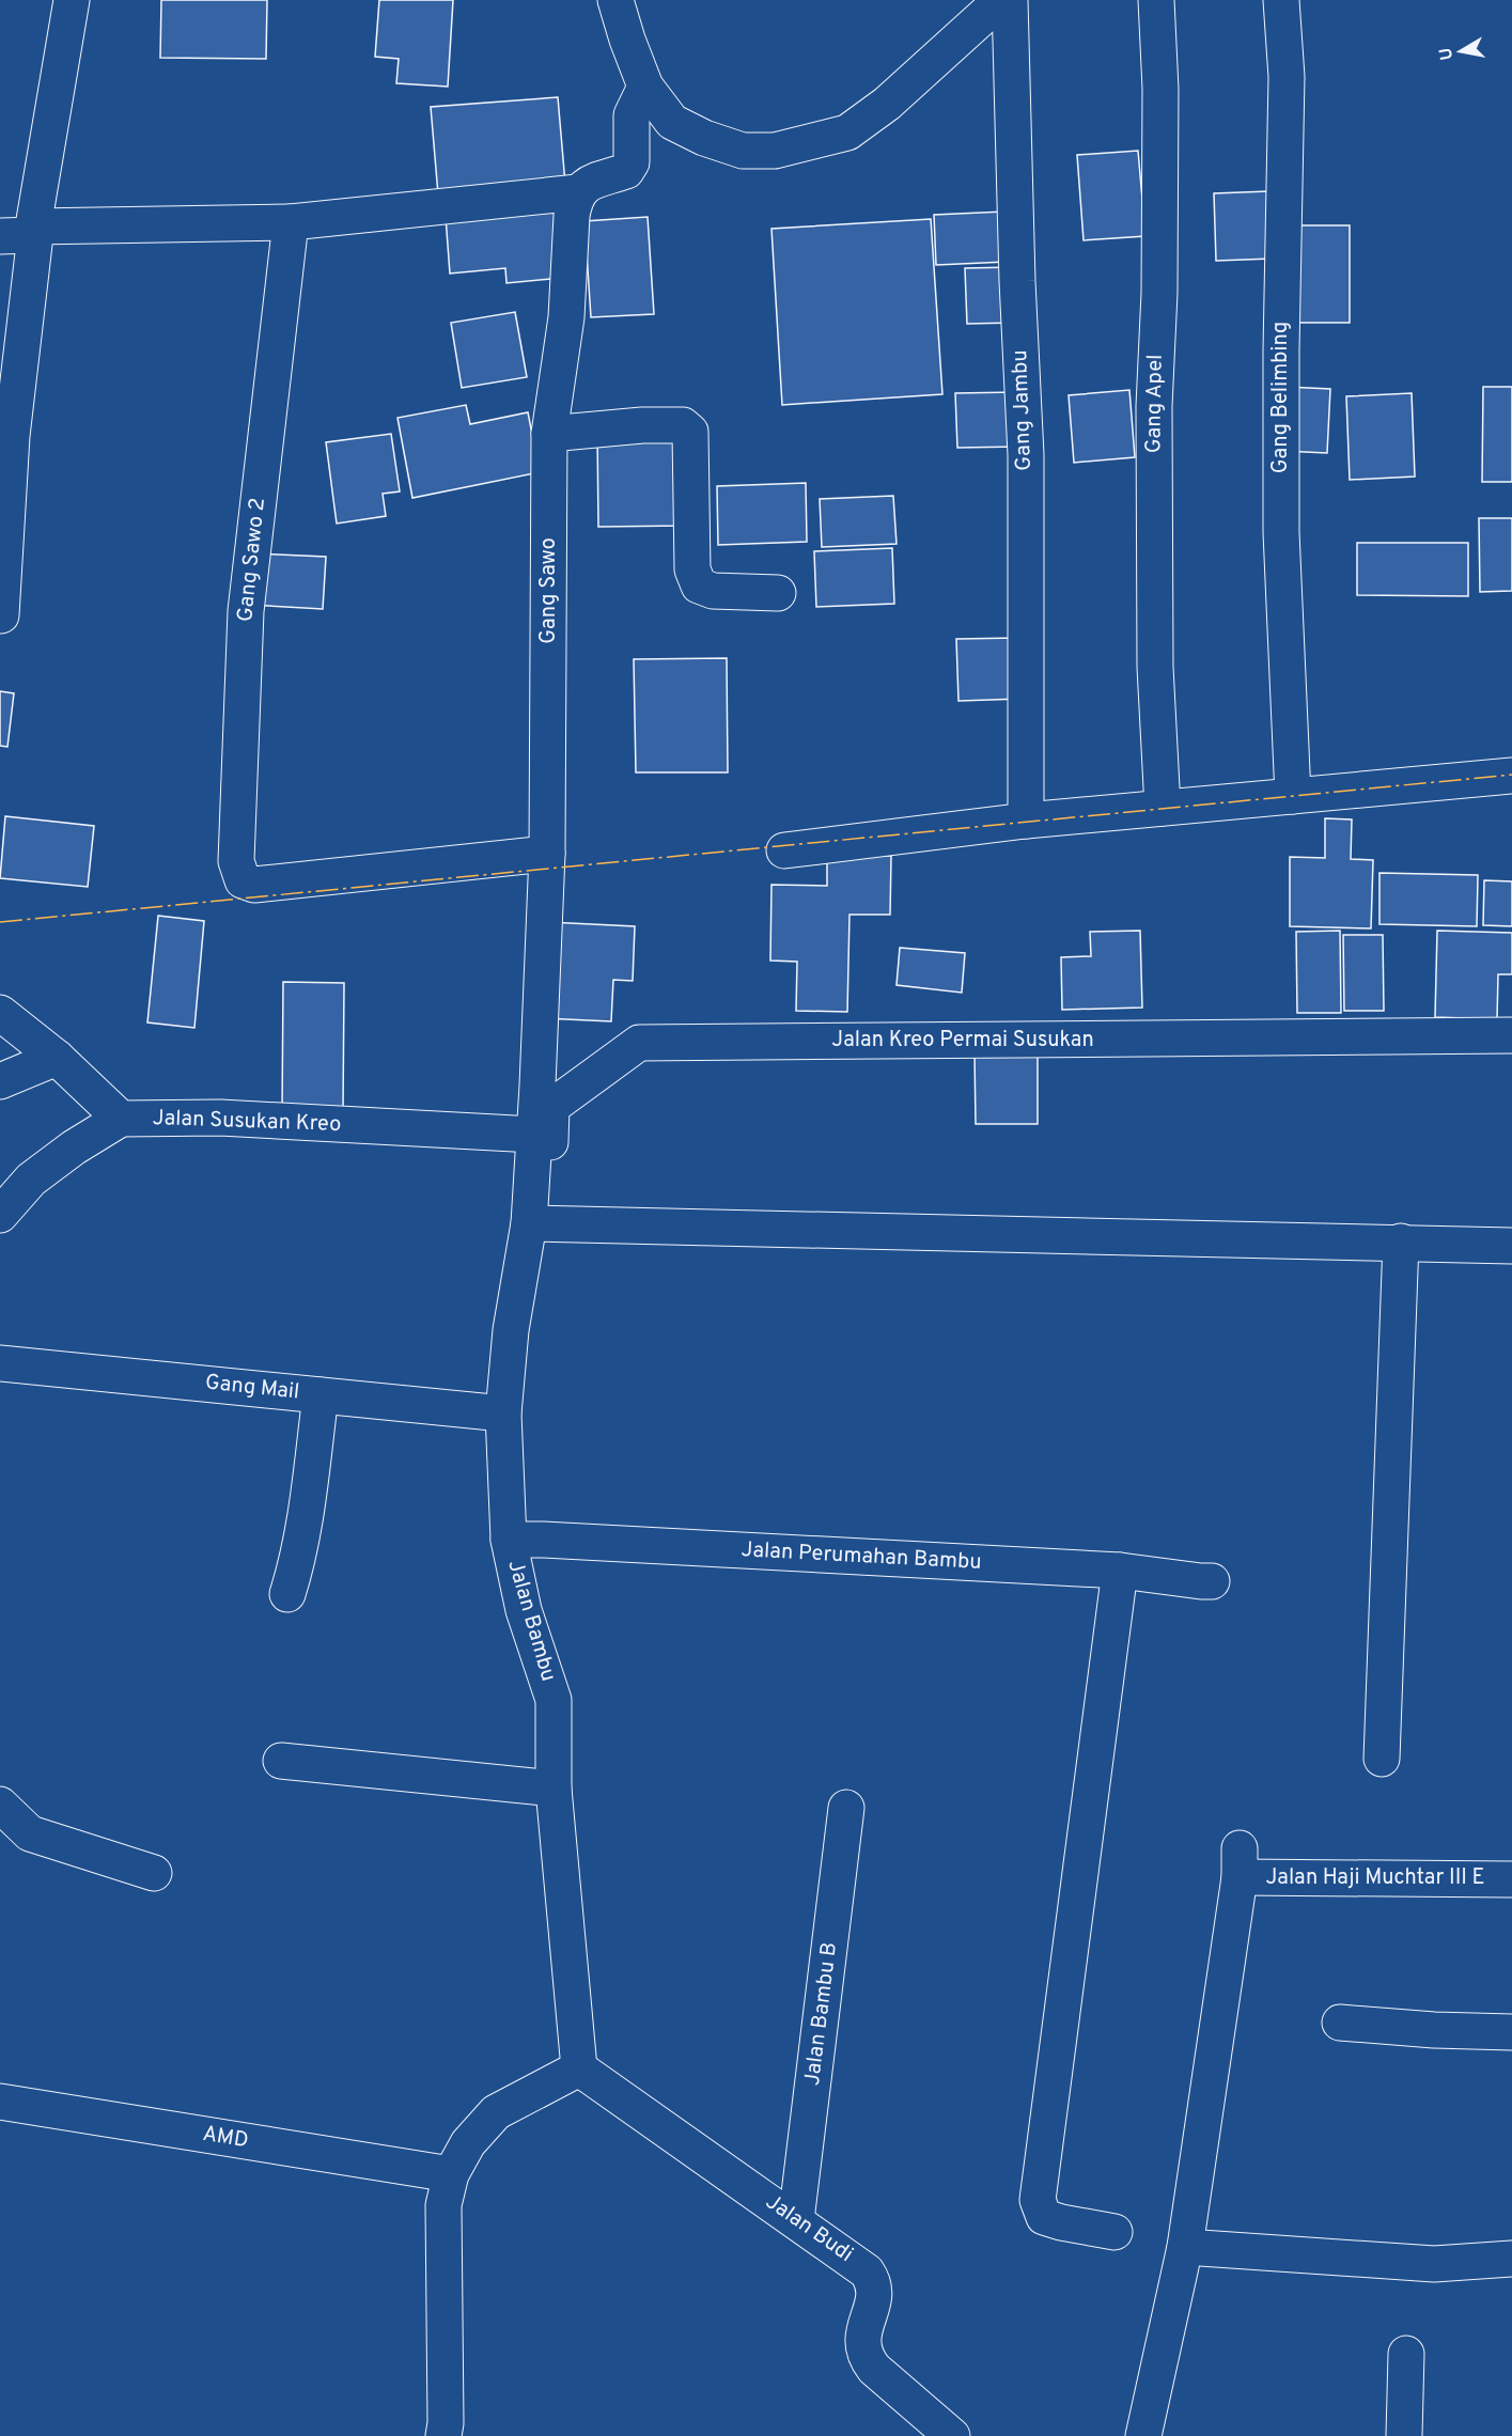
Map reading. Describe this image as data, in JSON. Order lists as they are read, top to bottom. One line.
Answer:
{"streets":{"street":["Gang Belimbing","Gang Apel","Gang Jambu","Gang Sawo 2","Gang Sawo","Jalan Kreo Permai Susukan","Jalan Susukan Kreo","Gang Mail","Jalan Perumahan Bambu","Jalan Bambu","Jalan Haji Muchtar III E","Jalan Bambu B","AMD","Jalan Budi"]},"crossings":[["Gang Sawo 2","Gang Sawo"],["Gang Sawo","Jalan Susukan Kreo"],["Gang Sawo","Jalan Bambu"],["Jalan Kreo Permai Susukan","Jalan Bambu"],["Jalan Susukan Kreo","Jalan Bambu"],["Gang Mail","Jalan Bambu"],["Jalan Perumahan Bambu","Jalan Bambu"],["Jalan Bambu","Jalan Budi"],["Jalan Bambu B","Jalan Budi"]],"north":"left"}
